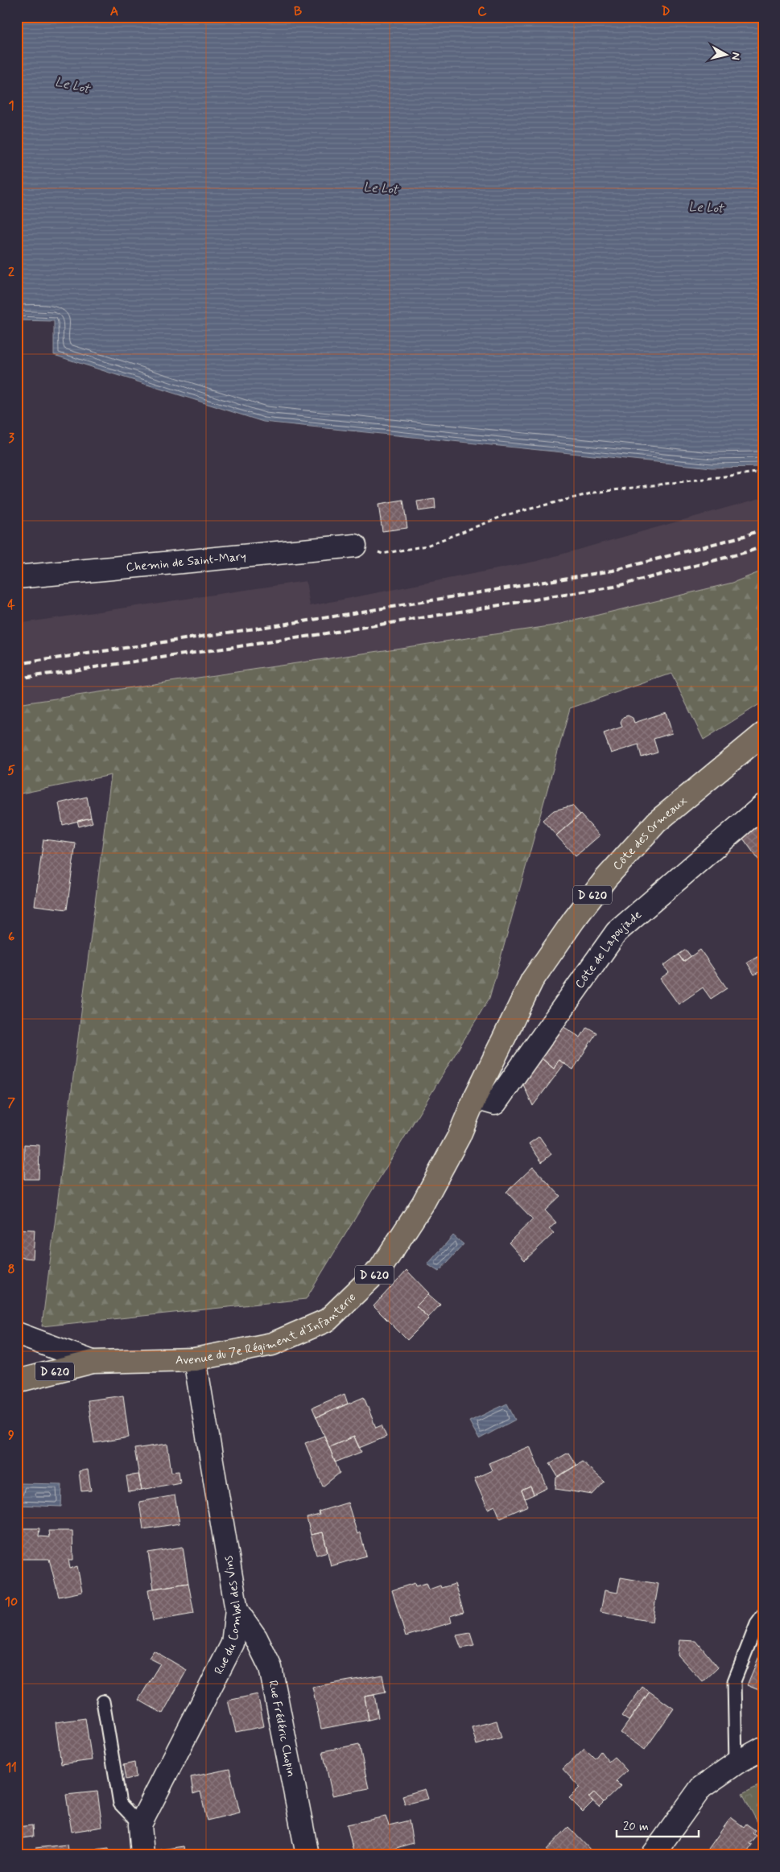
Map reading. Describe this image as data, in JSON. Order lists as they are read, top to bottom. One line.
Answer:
{"streets":{"main road":["Côte des Ormeaux","D 620","Avenue du 7e Régiment d'Infanterie"],"street":["Chemin de Saint-Mary","Côte de Lapoujade","Rue du Combel des Vins","Rue Frédéric Chopin"]},"crossings":[["Côte des Ormeaux","Côte de Lapoujade"],["Côte des Ormeaux","Avenue du 7e Régiment d'Infanterie"],["Côte de Lapoujade","Avenue du 7e Régiment d'Infanterie"],["Avenue du 7e Régiment d'Infanterie","Rue du Combel des Vins"],["Rue du Combel des Vins","Rue Frédéric Chopin"]],"water":["Le Lot"],"scale_bar":"20 m","north":"right","grid":{"columns":["A","B","C","D"],"rows":["1","2","3","4","5","6","7","8","9","10","11"]}}
